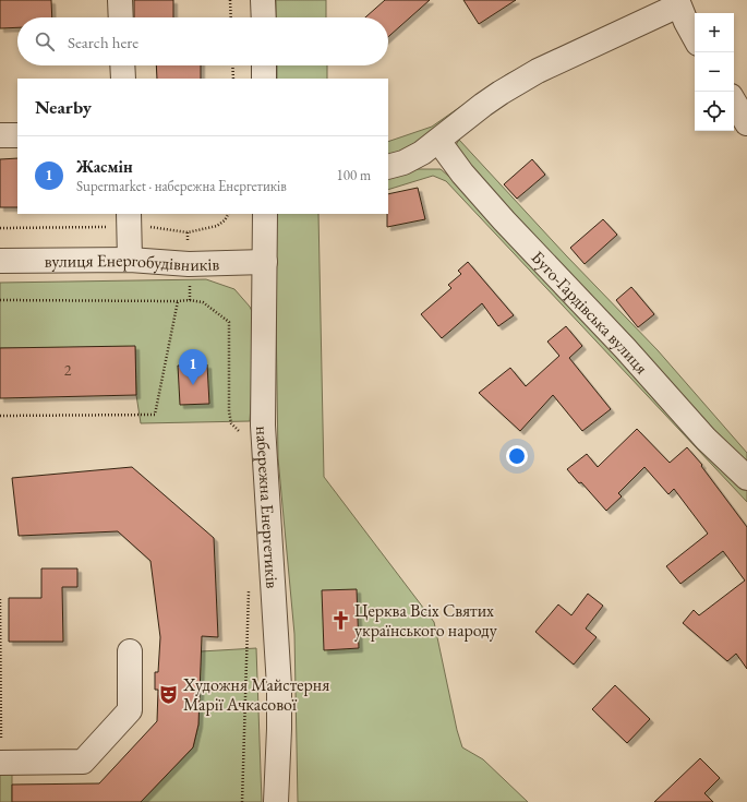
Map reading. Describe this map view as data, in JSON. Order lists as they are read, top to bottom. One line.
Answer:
{"streets":{"street":["вулиця Енергобудівників","Буго-Гардівська вулиця","набережна Енергетиків"]},"crossings":[["вулиця Енергобудівників","набережна Енергетиків"]],"places":{"church":["Церква Всіх Святих українського народу"],"theatre":["Художня Майстерня Марії Ачкасової"]},"house_numbers":["2"],"page":{"map_buttons":["+","−"],"search":"Search here","heading":"Nearby","list":[{"mark":"1","name":"Жасмін","note":"Supermarket · набережна Енергетиків","value":"100 m"}],"pins":"1"}}
